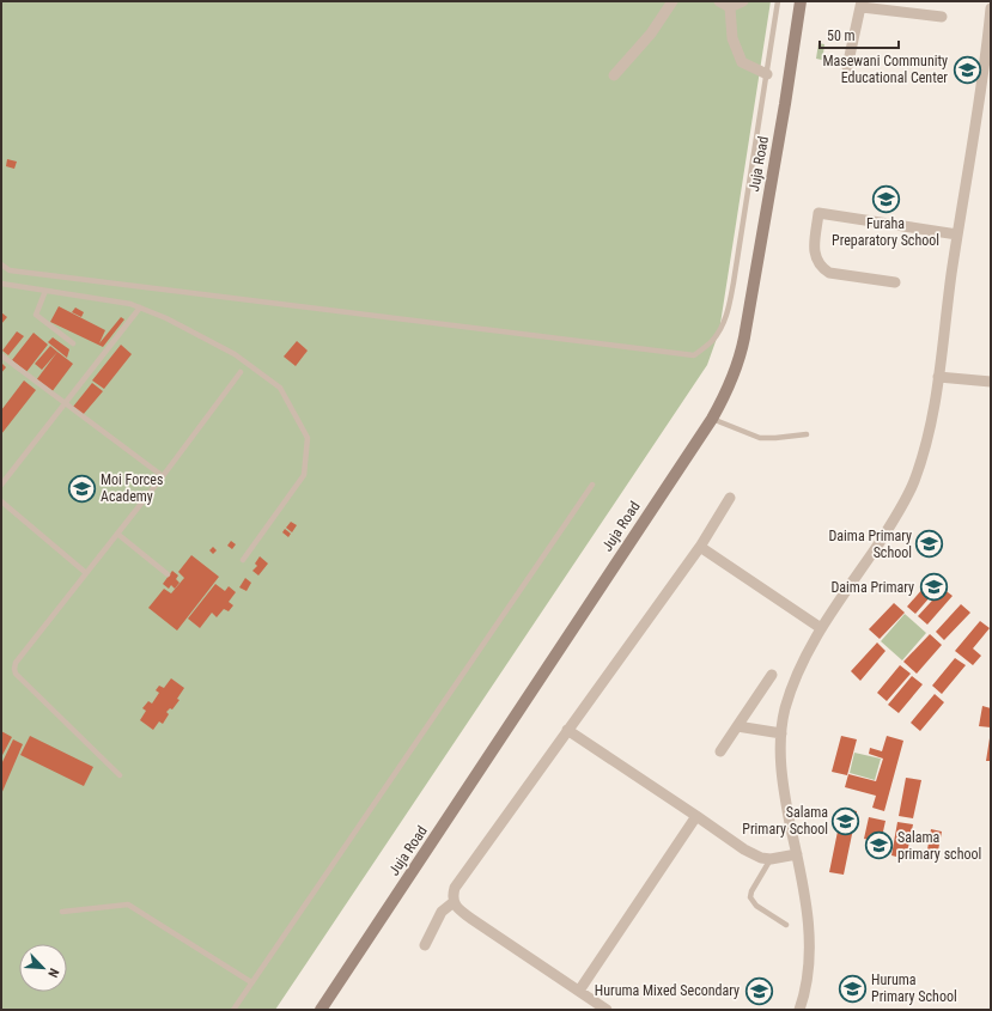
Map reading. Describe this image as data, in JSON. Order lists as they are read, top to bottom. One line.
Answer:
{"streets":{"main road":["Juja Road"]},"places":{"school or university":["Masewani Community Educational Center","Furaha Preparatory School","Moi Forces Academy","Daima Primary School","Daima Primary","Salama Primary School","Salama primary school","Huruma Primary School","Huruma Mixed Secondary"]},"scale_bar":"50 m","north":"bottom right"}
